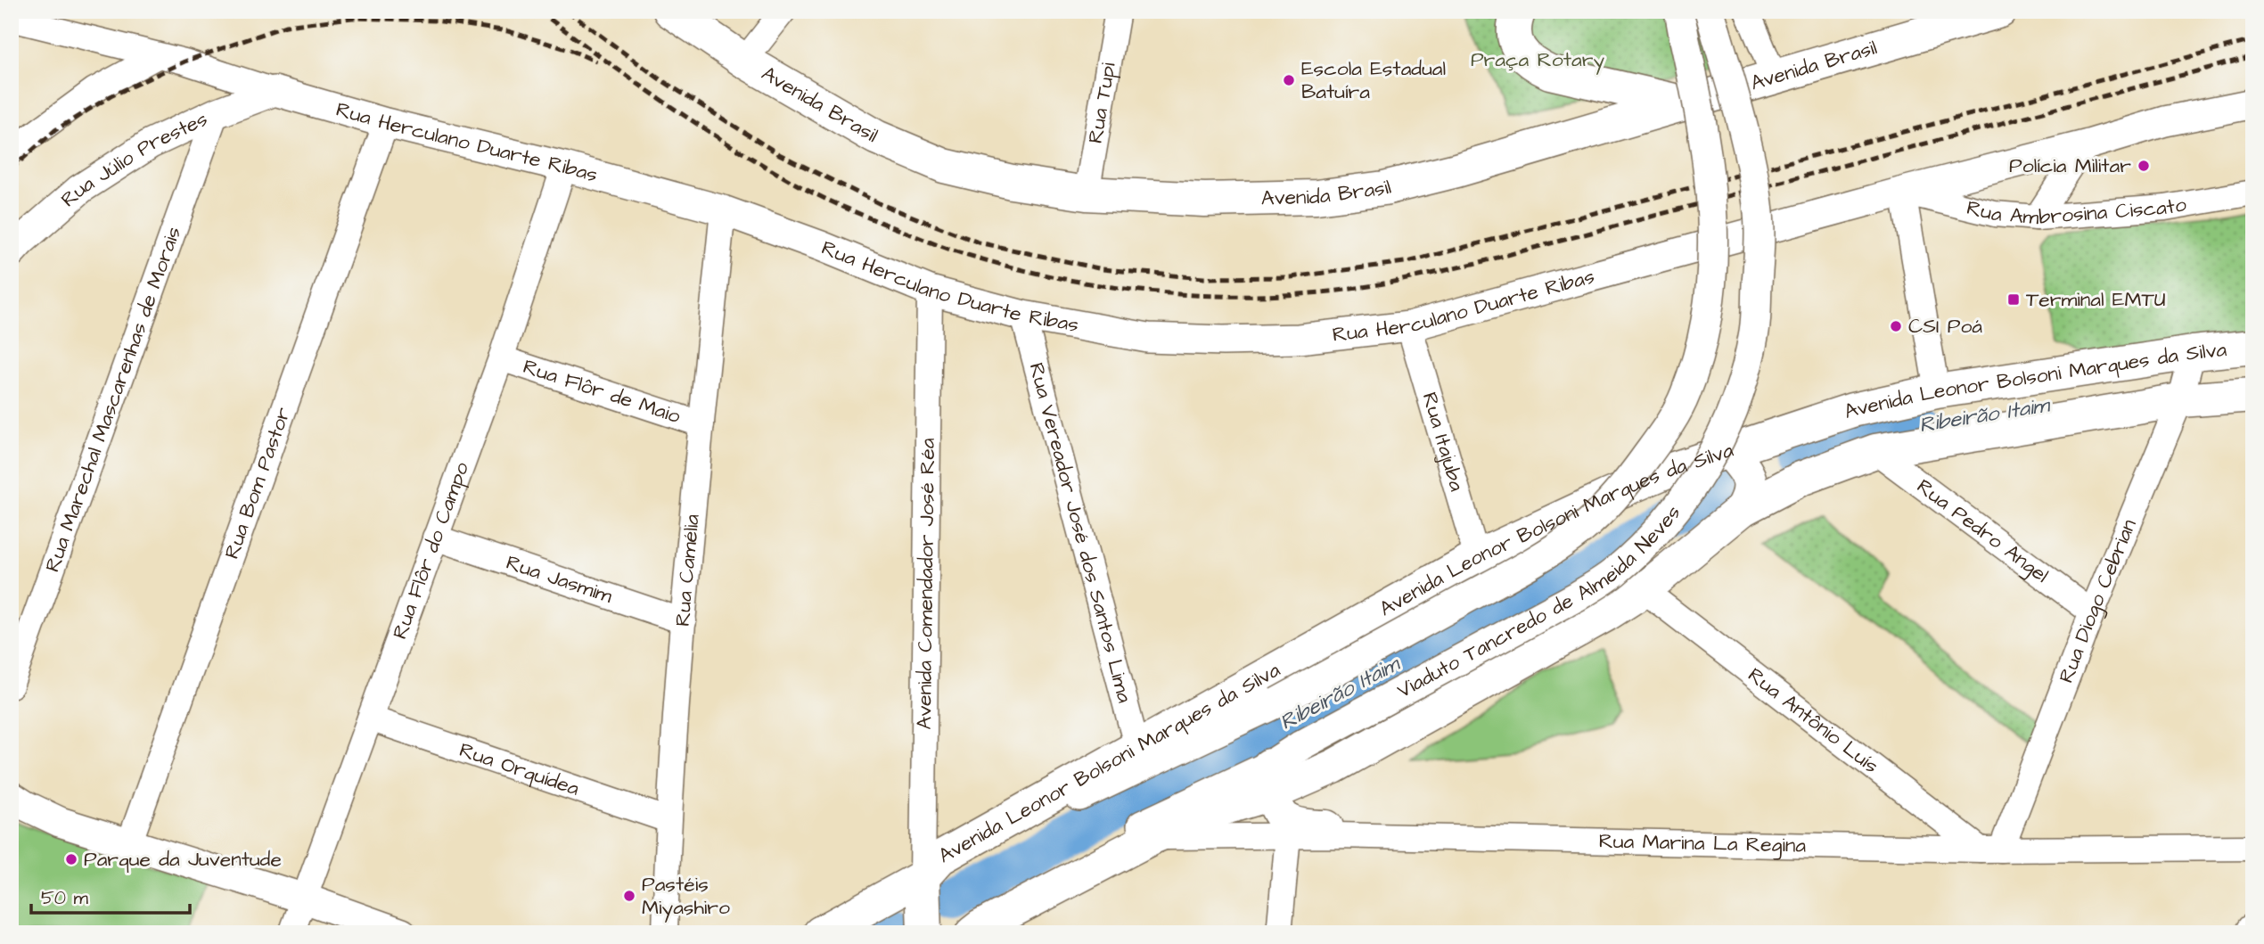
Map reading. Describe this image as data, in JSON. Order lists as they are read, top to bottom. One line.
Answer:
{"streets":{"main road":["Avenida Brasil","Avenida Leonor Bolsoni Marques da Silva"],"street":["Rua Tupi","Rua Herculano Duarte Ribas","Rua Júlio Prestes","Rua Ambrosina Ciscato","Rua Flôr de Maio","Rua Marechal Mascarenhas de Morais","Rua Itajuba","Rua Bom Pastor","Rua Pedro Angel","Rua Vereador José dos Santos Lima","Rua Flôr do Campo","Rua Camélia","Rua Jasmim","Avenida Comendador José Réa","Viaduto Tancredo de Almeida Neves","Rua Diogo Cebrian","Rua Antônio Luís","Rua Orquídea","Rua Marina La Regina"]},"crossings":[["Avenida Brasil","Rua Tupi"],["Rua Herculano Duarte Ribas","Rua Júlio Prestes"],["Rua Herculano Duarte Ribas","Rua Ambrosina Ciscato"],["Rua Herculano Duarte Ribas","Rua Itajuba"],["Rua Herculano Duarte Ribas","Rua Bom Pastor"],["Rua Herculano Duarte Ribas","Rua Vereador José dos Santos Lima"],["Rua Herculano Duarte Ribas","Rua Flôr do Campo"],["Rua Herculano Duarte Ribas","Rua Camélia"],["Rua Herculano Duarte Ribas","Avenida Comendador José Réa"],["Rua Júlio Prestes","Rua Marechal Mascarenhas de Morais"],["Avenida Leonor Bolsoni Marques da Silva","Rua Itajuba"],["Avenida Leonor Bolsoni Marques da Silva","Rua Vereador José dos Santos Lima"],["Avenida Leonor Bolsoni Marques da Silva","Avenida Comendador José Réa"],["Avenida Leonor Bolsoni Marques da Silva","Viaduto Tancredo de Almeida Neves"],["Avenida Leonor Bolsoni Marques da Silva","Rua Diogo Cebrian"],["Rua Flôr de Maio","Rua Flôr do Campo"],["Rua Flôr de Maio","Rua Camélia"],["Rua Pedro Angel","Rua Diogo Cebrian"],["Rua Flôr do Campo","Rua Jasmim"],["Rua Flôr do Campo","Rua Orquídea"],["Rua Camélia","Rua Jasmim"],["Rua Camélia","Rua Orquídea"],["Rua Diogo Cebrian","Rua Antônio Luís"],["Rua Diogo Cebrian","Rua Marina La Regina"],["Rua Antônio Luís","Rua Marina La Regina"]],"water":["Ribeirão Itaim"],"parks":["Praça Rotary"],"places":{"other":["Escola Estadual Batuíra","Polícia Militar","CSI Poá","Parque da Juventude","Pastéis Miyashiro"],"transit":["Terminal EMTU"]},"scale_bar":"50 m"}
